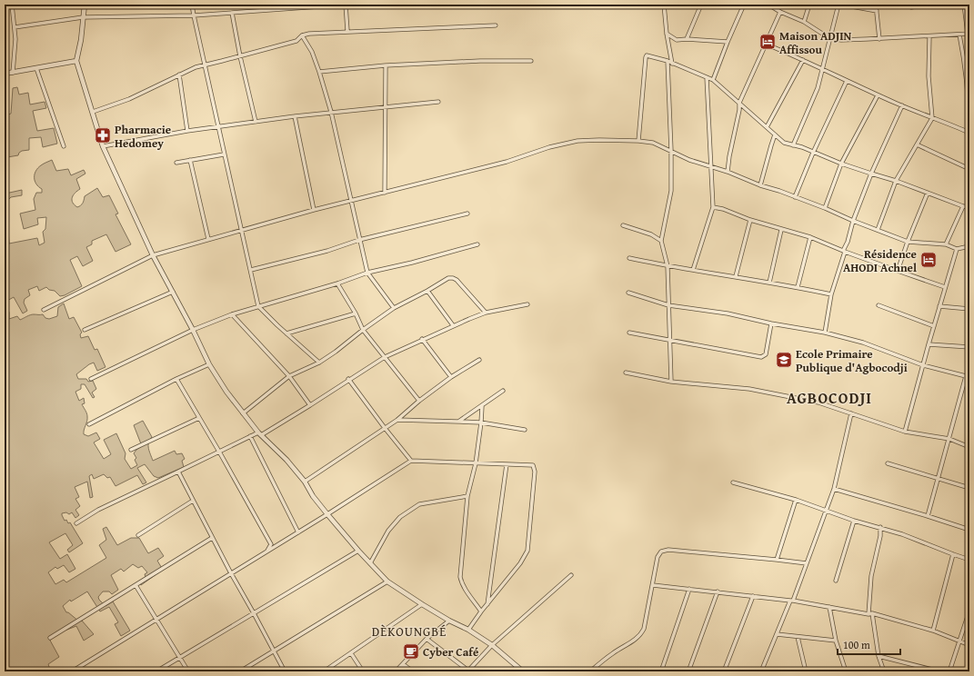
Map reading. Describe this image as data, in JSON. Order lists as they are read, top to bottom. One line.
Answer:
{"districts":["AGBOCODJI","DÈKOUNGBÉ"],"places":{"hotel":["Maison ADJIN Affissou","Résidence AHODI Achnel"],"pharmacy":["Pharmacie Hedomey"],"school or university":["Ecole Primaire Publique d'Agbocodji"],"cafe":["Cyber Café"]},"scale_bar":"100 m"}
